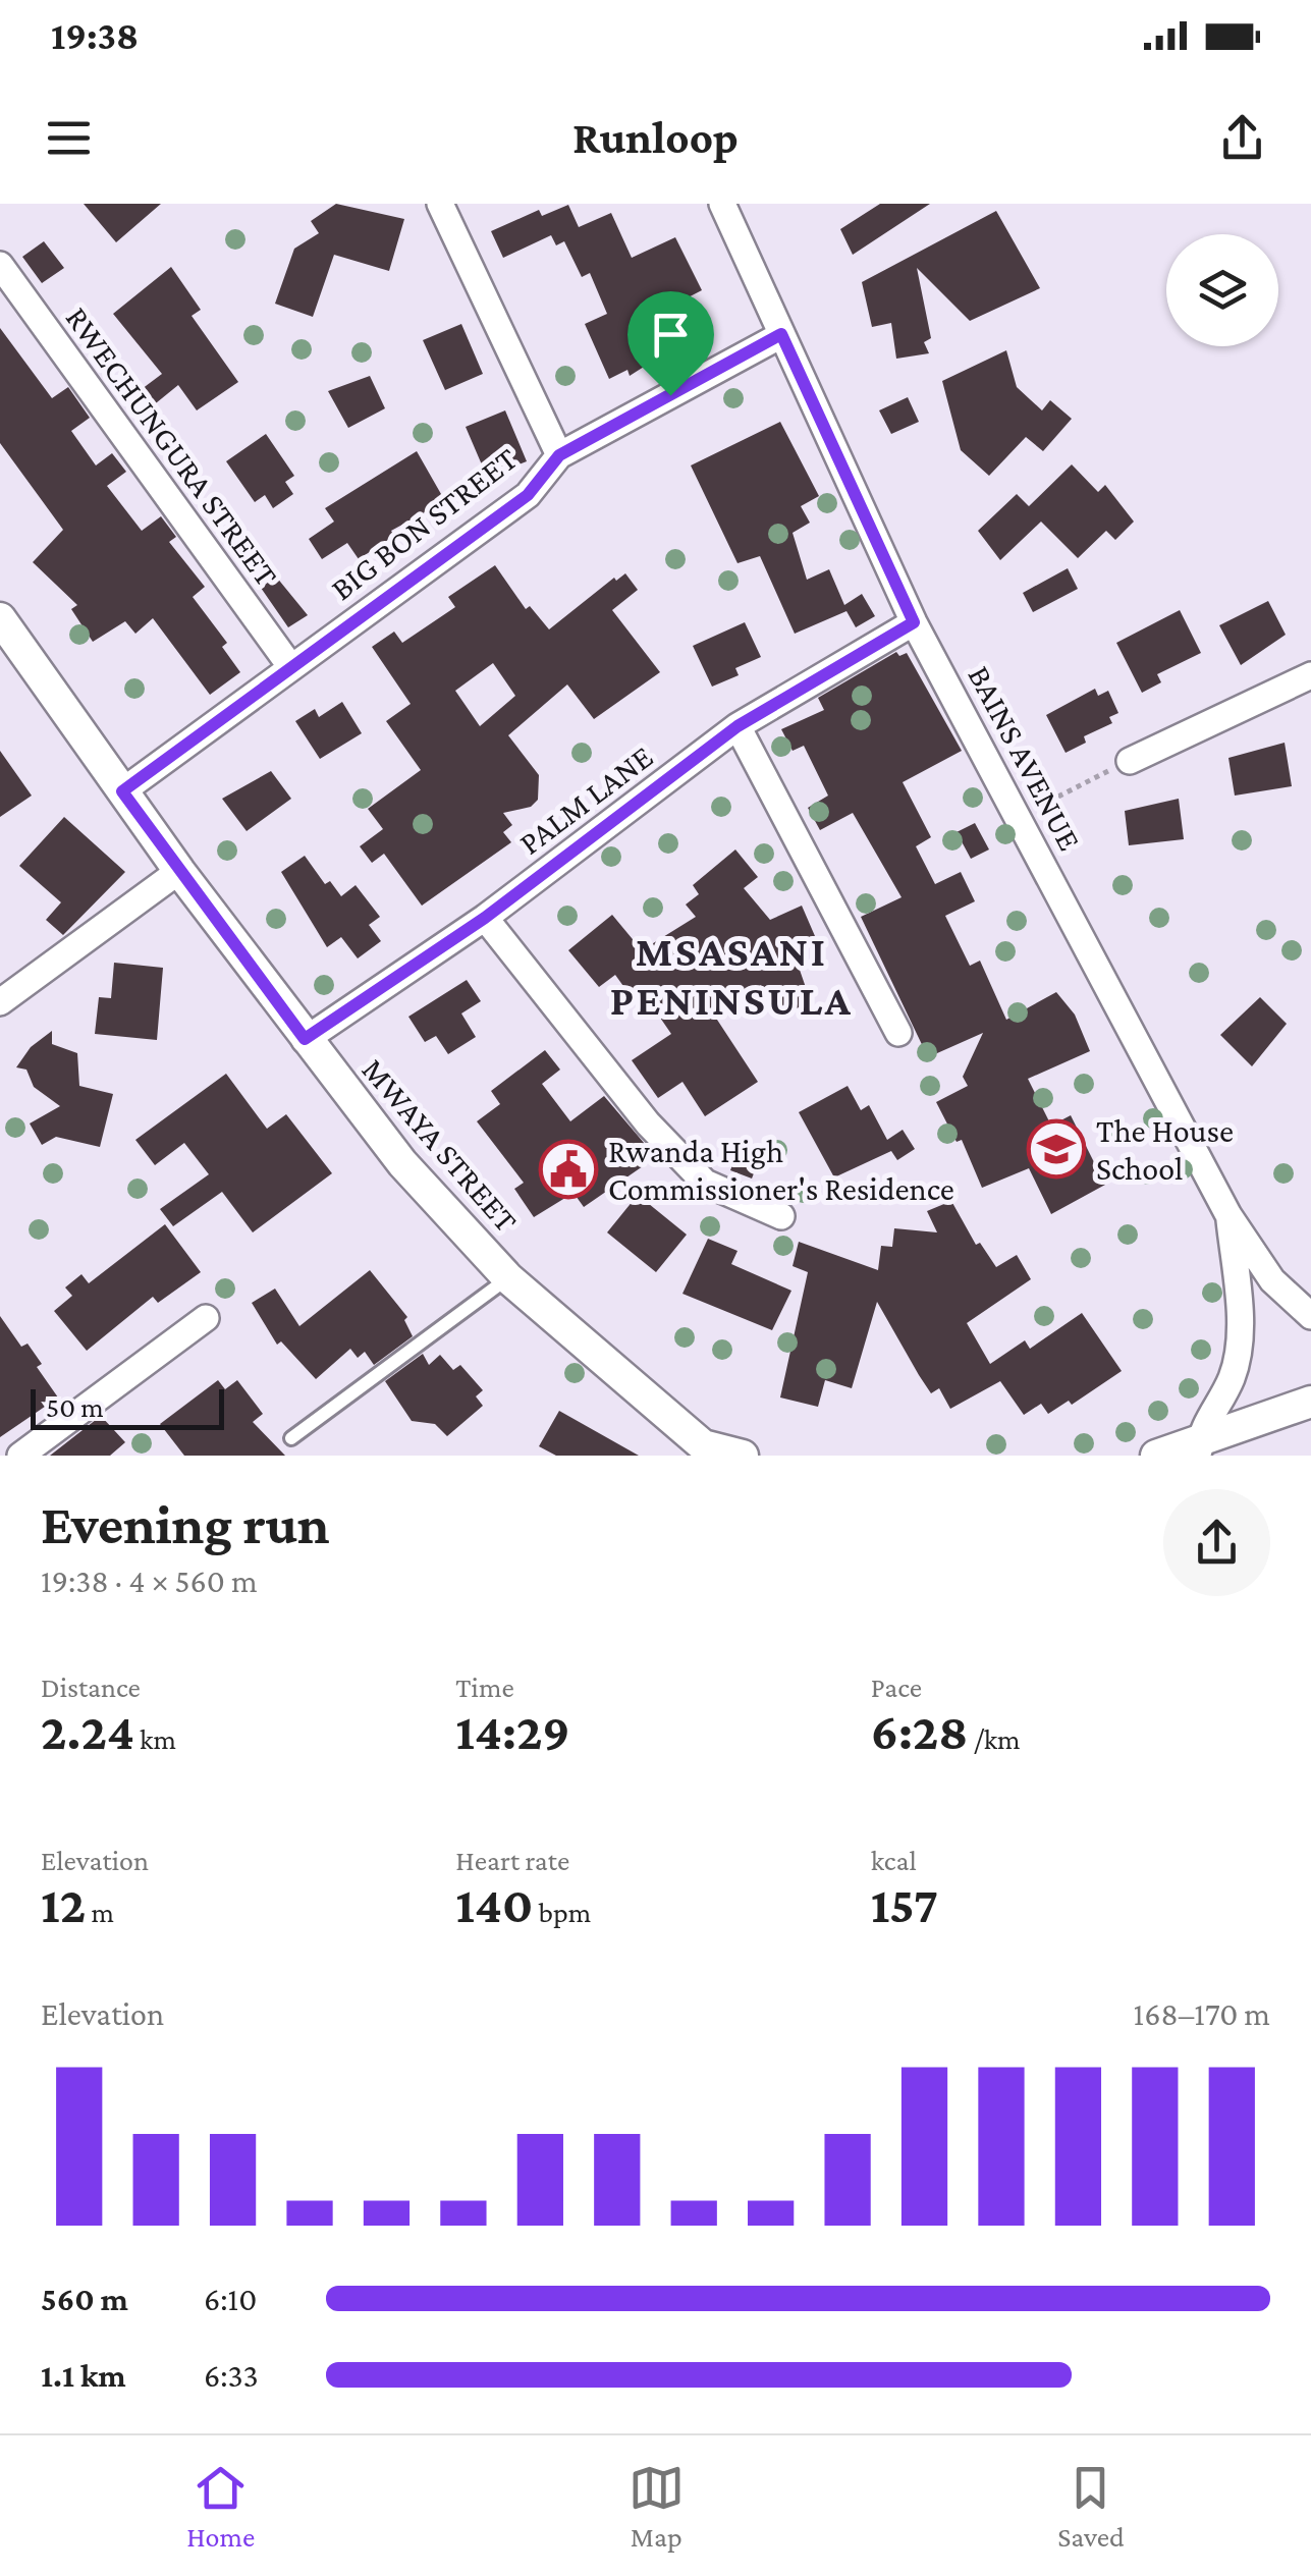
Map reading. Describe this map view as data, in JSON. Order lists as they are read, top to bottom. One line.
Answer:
{"streets":{"street":["RWECHUNGURA STREET","BIG BON STREET","BAINS AVENUE","PALM LANE","MWAYA STREET"]},"crossings":[["RWECHUNGURA STREET","BIG BON STREET"],["BIG BON STREET","BAINS AVENUE"],["BIG BON STREET","MWAYA STREET"],["BAINS AVENUE","PALM LANE"],["PALM LANE","MWAYA STREET"]],"districts":["MSASANI PENINSULA"],"places":{"school or university":["The House School"],"public building":["Rwanda High Commissioner's Residence"]},"scale_bar":"50 m","page":{"status":"19:38","header":"Runloop","scale":"50 m","heading":["Evening run","19:38 · 4 × 560 m"],"stats":[["Distance","2.24 km"],["Time","14:29"],["Pace","6:28 /km"],["Elevation","12 m"],["Heart rate","140 bpm"],["kcal","157"]],"chart":["Elevation","168–170 m"],"list":[{"name":"560 m","note":"6:10"},{"name":"1.1 km","note":"6:33"}],"tabs":["Home","Map","Saved"]}}
